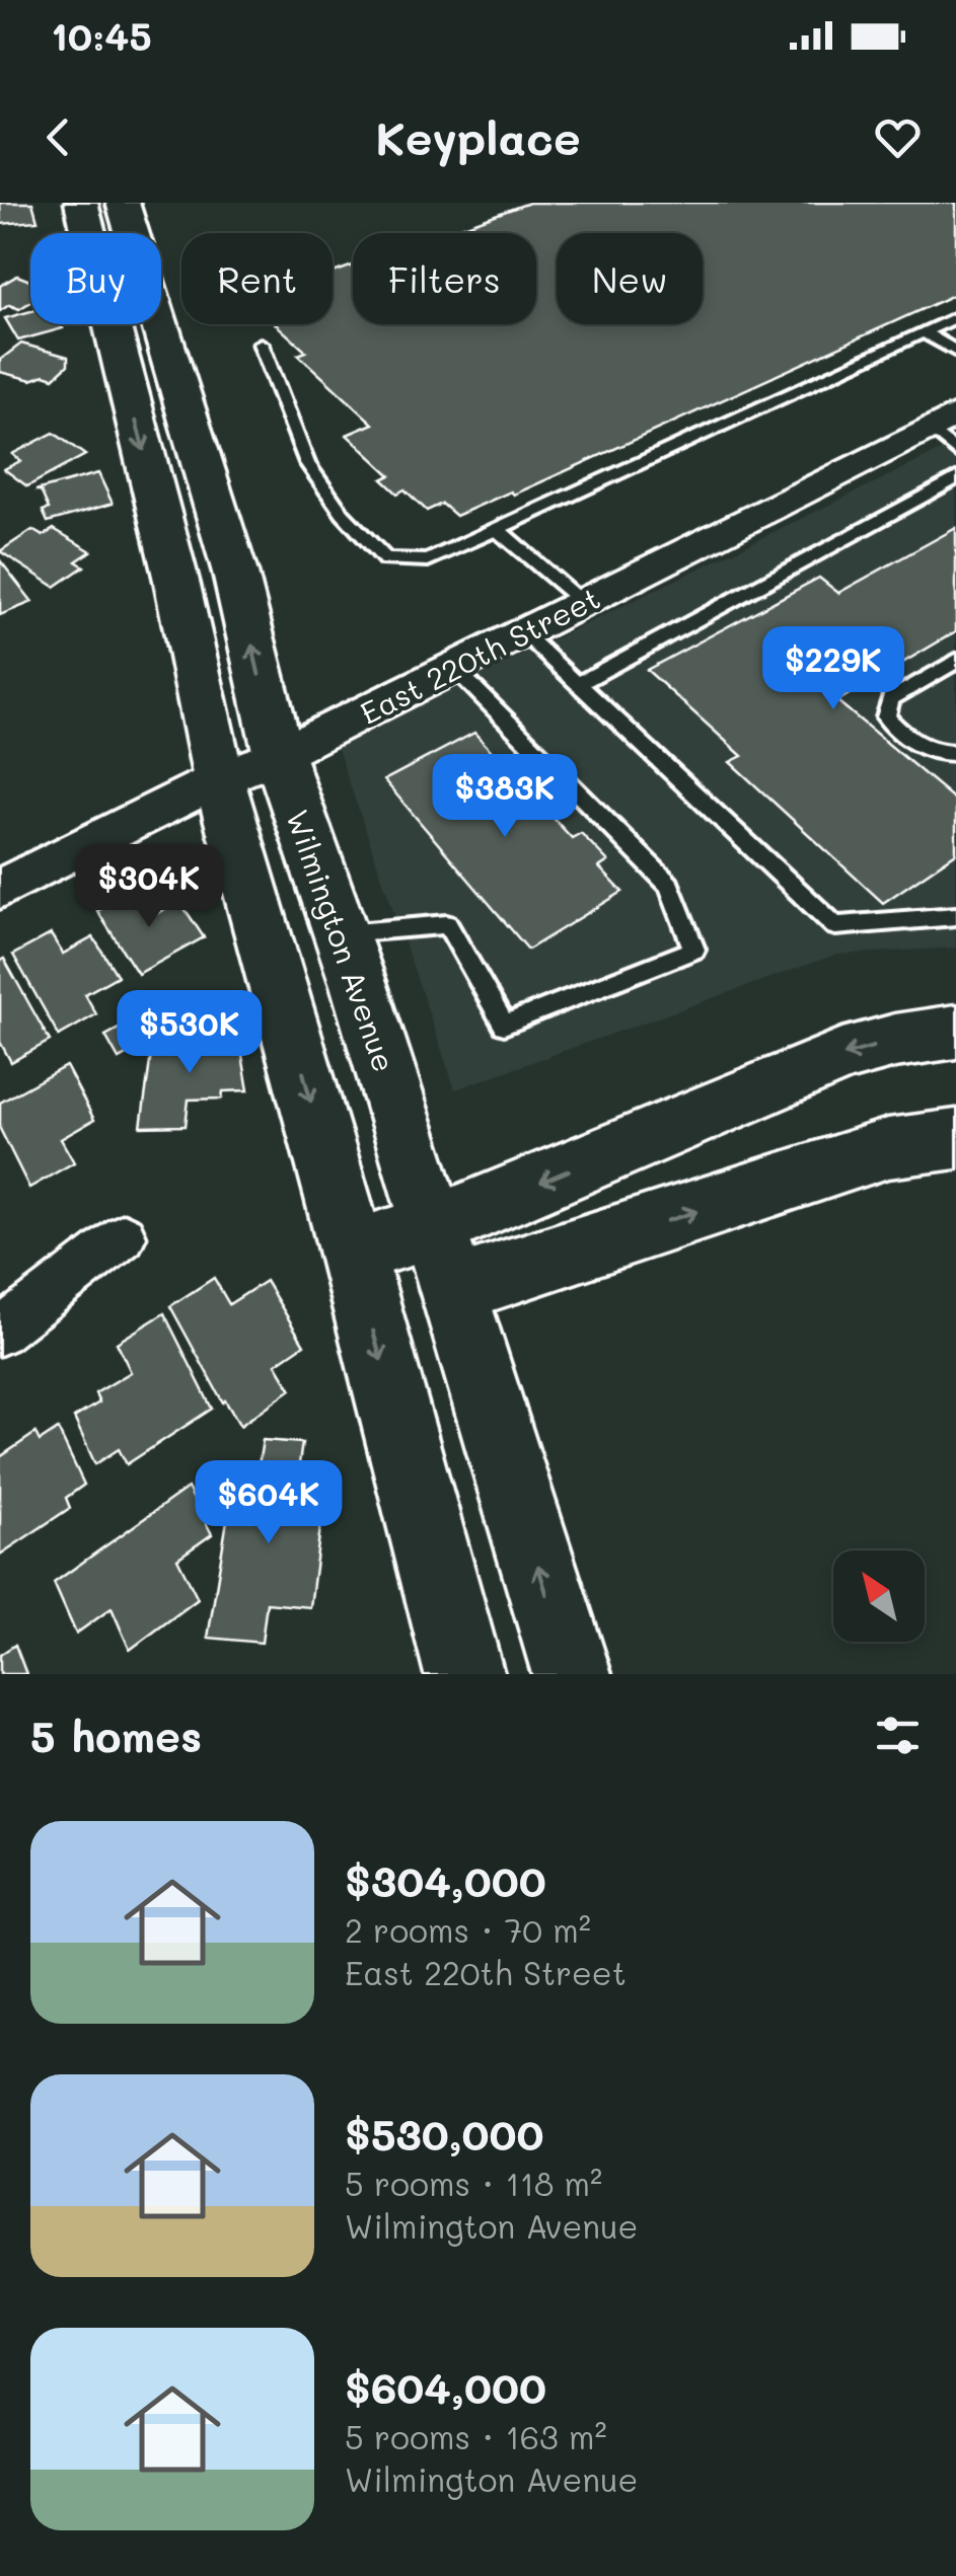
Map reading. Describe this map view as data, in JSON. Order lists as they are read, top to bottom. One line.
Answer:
{"streets":{"main road":["Wilmington Avenue"],"street":["East 220th Street"]},"crossings":[["East 220th Street","Wilmington Avenue"]],"north":"top left","page":{"status":"10:45","header":"Keyplace","chip":["Buy","Rent","Filters","New"],"price":["$229K","$383K","$304K","$530K","$604K"],"heading":"5 homes","list":[{"name":"$304,000","note":"2 rooms · 70 m² · East 220th Street"},{"name":"$530,000","note":"5 rooms · 118 m² · Wilmington Avenue"},{"name":"$604,000","note":"5 rooms · 163 m² · Wilmington Avenue"}]}}
